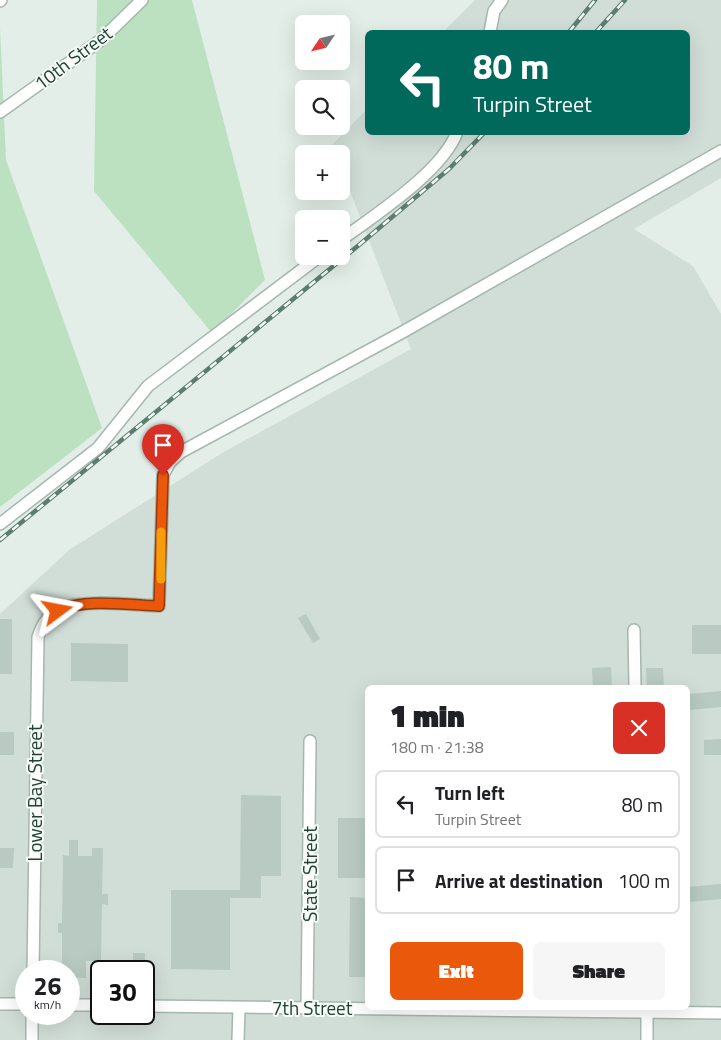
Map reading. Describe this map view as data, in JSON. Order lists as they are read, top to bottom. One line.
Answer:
{"streets":{"street":["10th Street","Lower Bay Street","State Street","7th Street"]},"crossings":[["State Street","7th Street"]],"north":"bottom left","page":{"map_buttons":["+","−"],"turn":["80 m","Turpin Street"],"heading":["1 min","180 m · 21:38"],"list":[{"name":"Turn left","note":"Turpin Street","value":"80 m"},{"name":"Arrive at destination","value":"100 m"}],"buttons":["Exit","Share"],"speed":"26 km/h","limit":"30"}}
